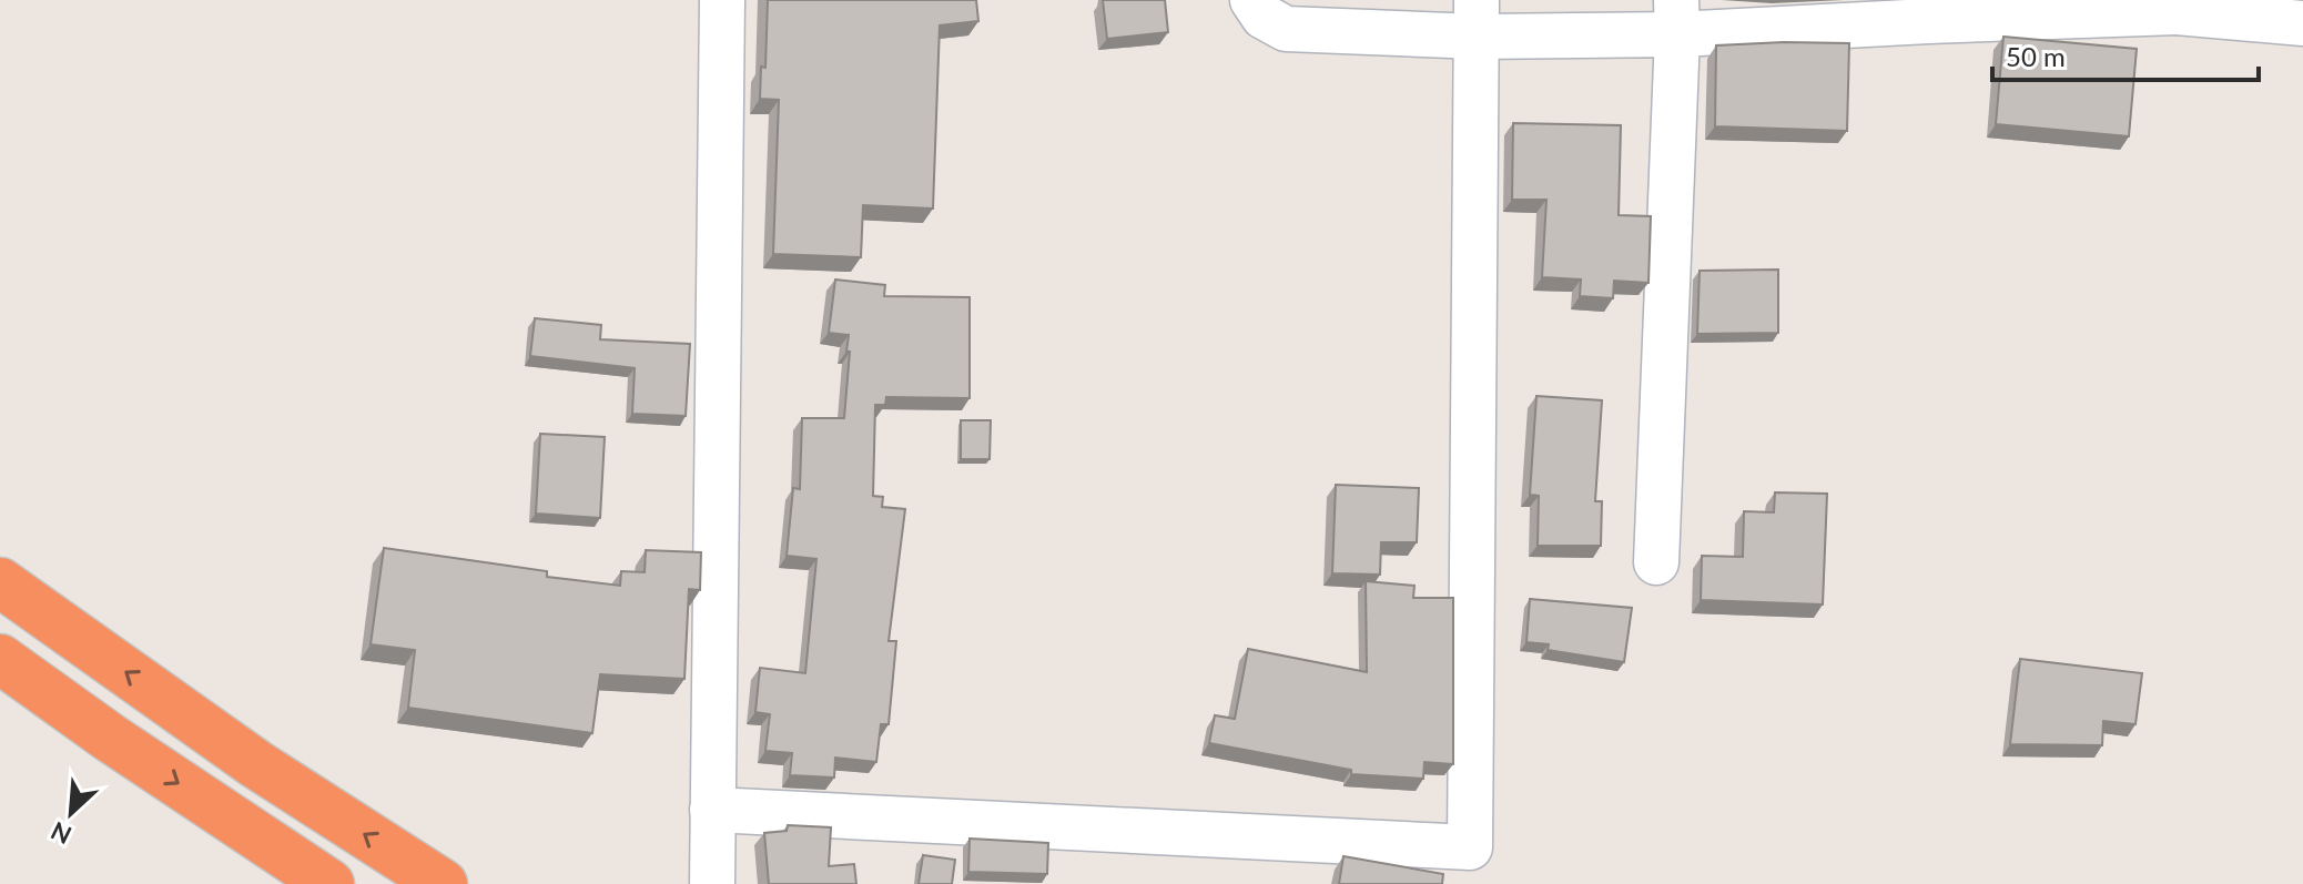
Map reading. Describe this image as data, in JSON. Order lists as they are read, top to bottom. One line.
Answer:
{"scale_bar":"50 m","north":"bottom left"}
